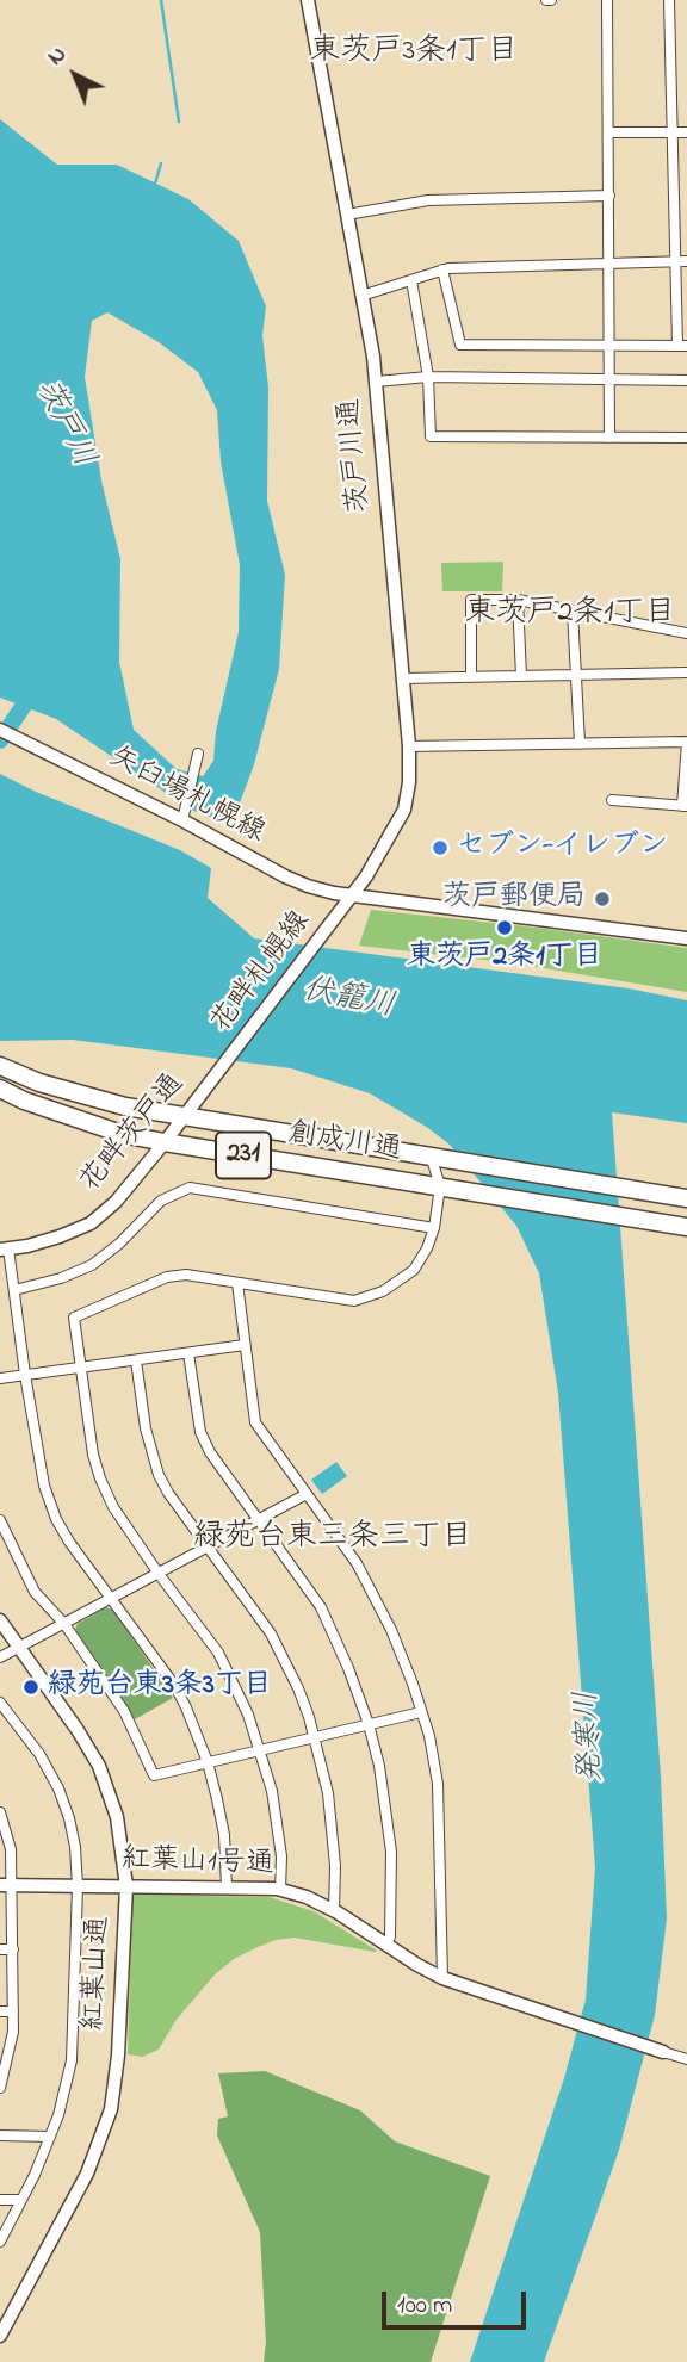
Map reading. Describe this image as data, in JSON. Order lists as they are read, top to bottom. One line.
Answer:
{"streets":{"highway":["創成川通","231"],"street":["茨戸川通","矢臼場札幌線","花畔札幌線","花畔茨戸通","紅葉山1号通","紅葉山通"]},"crossings":[["茨戸川通","矢臼場札幌線"],["茨戸川通","花畔札幌線"],["矢臼場札幌線","花畔札幌線"],["花畔札幌線","花畔茨戸通"],["花畔茨戸通","創成川通"],["紅葉山1号通","紅葉山通"]],"districts":["東茨戸3条1丁目","東茨戸2条1丁目","緑苑台東三条三丁目"],"water":["茨戸川","伏籠川","発寒川"],"places":["セブン-イレブン","茨戸郵便局","東茨戸2条1丁目","緑苑台東3条3丁目"],"scale_bar":"100 m","north":"top left"}
